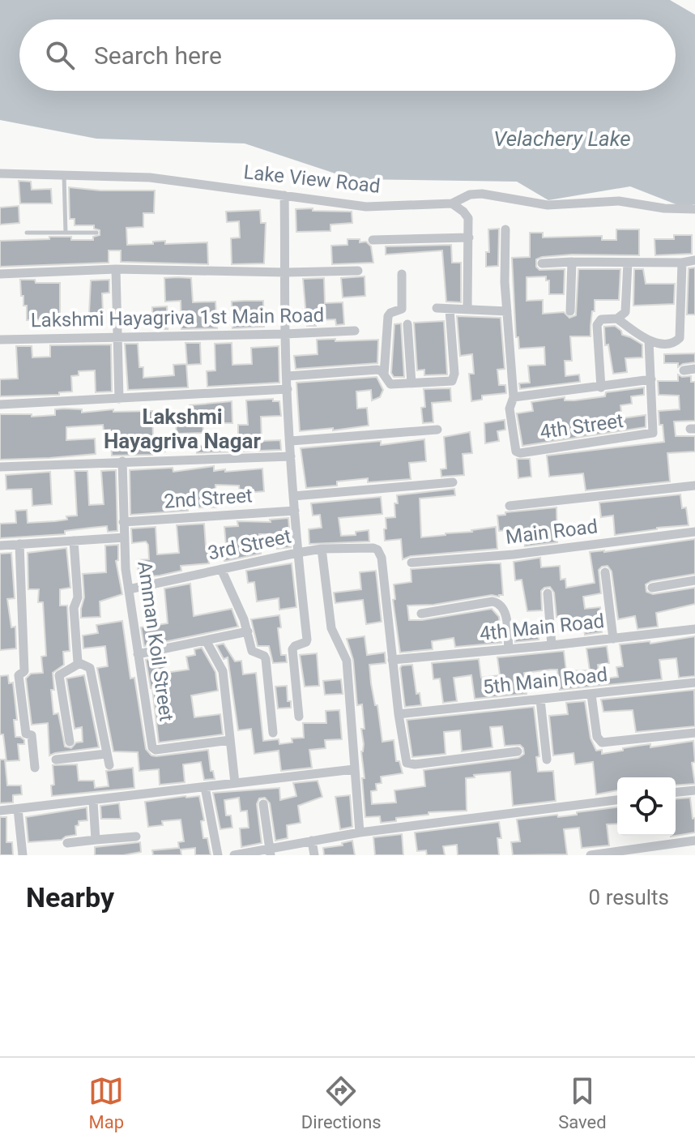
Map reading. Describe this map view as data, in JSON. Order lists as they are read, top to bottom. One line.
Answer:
{"streets":{"street":["Lake View Road","Lakshmi Hayagriva 1st Main Road","4th Street","2nd Street","Main Road","3rd Street","4th Main Road","Amman Koil Street","5th Main Road"]},"crossings":[["2nd Street","Amman Koil Street"],["3rd Street","4th Main Road"],["3rd Street","Amman Koil Street"]],"districts":["Lakshmi Hayagriva Nagar"],"water":["Velachery Lake"],"page":{"search":"Search here","heading":["Nearby","0 results"],"nav":["Map","Directions","Saved"]}}
